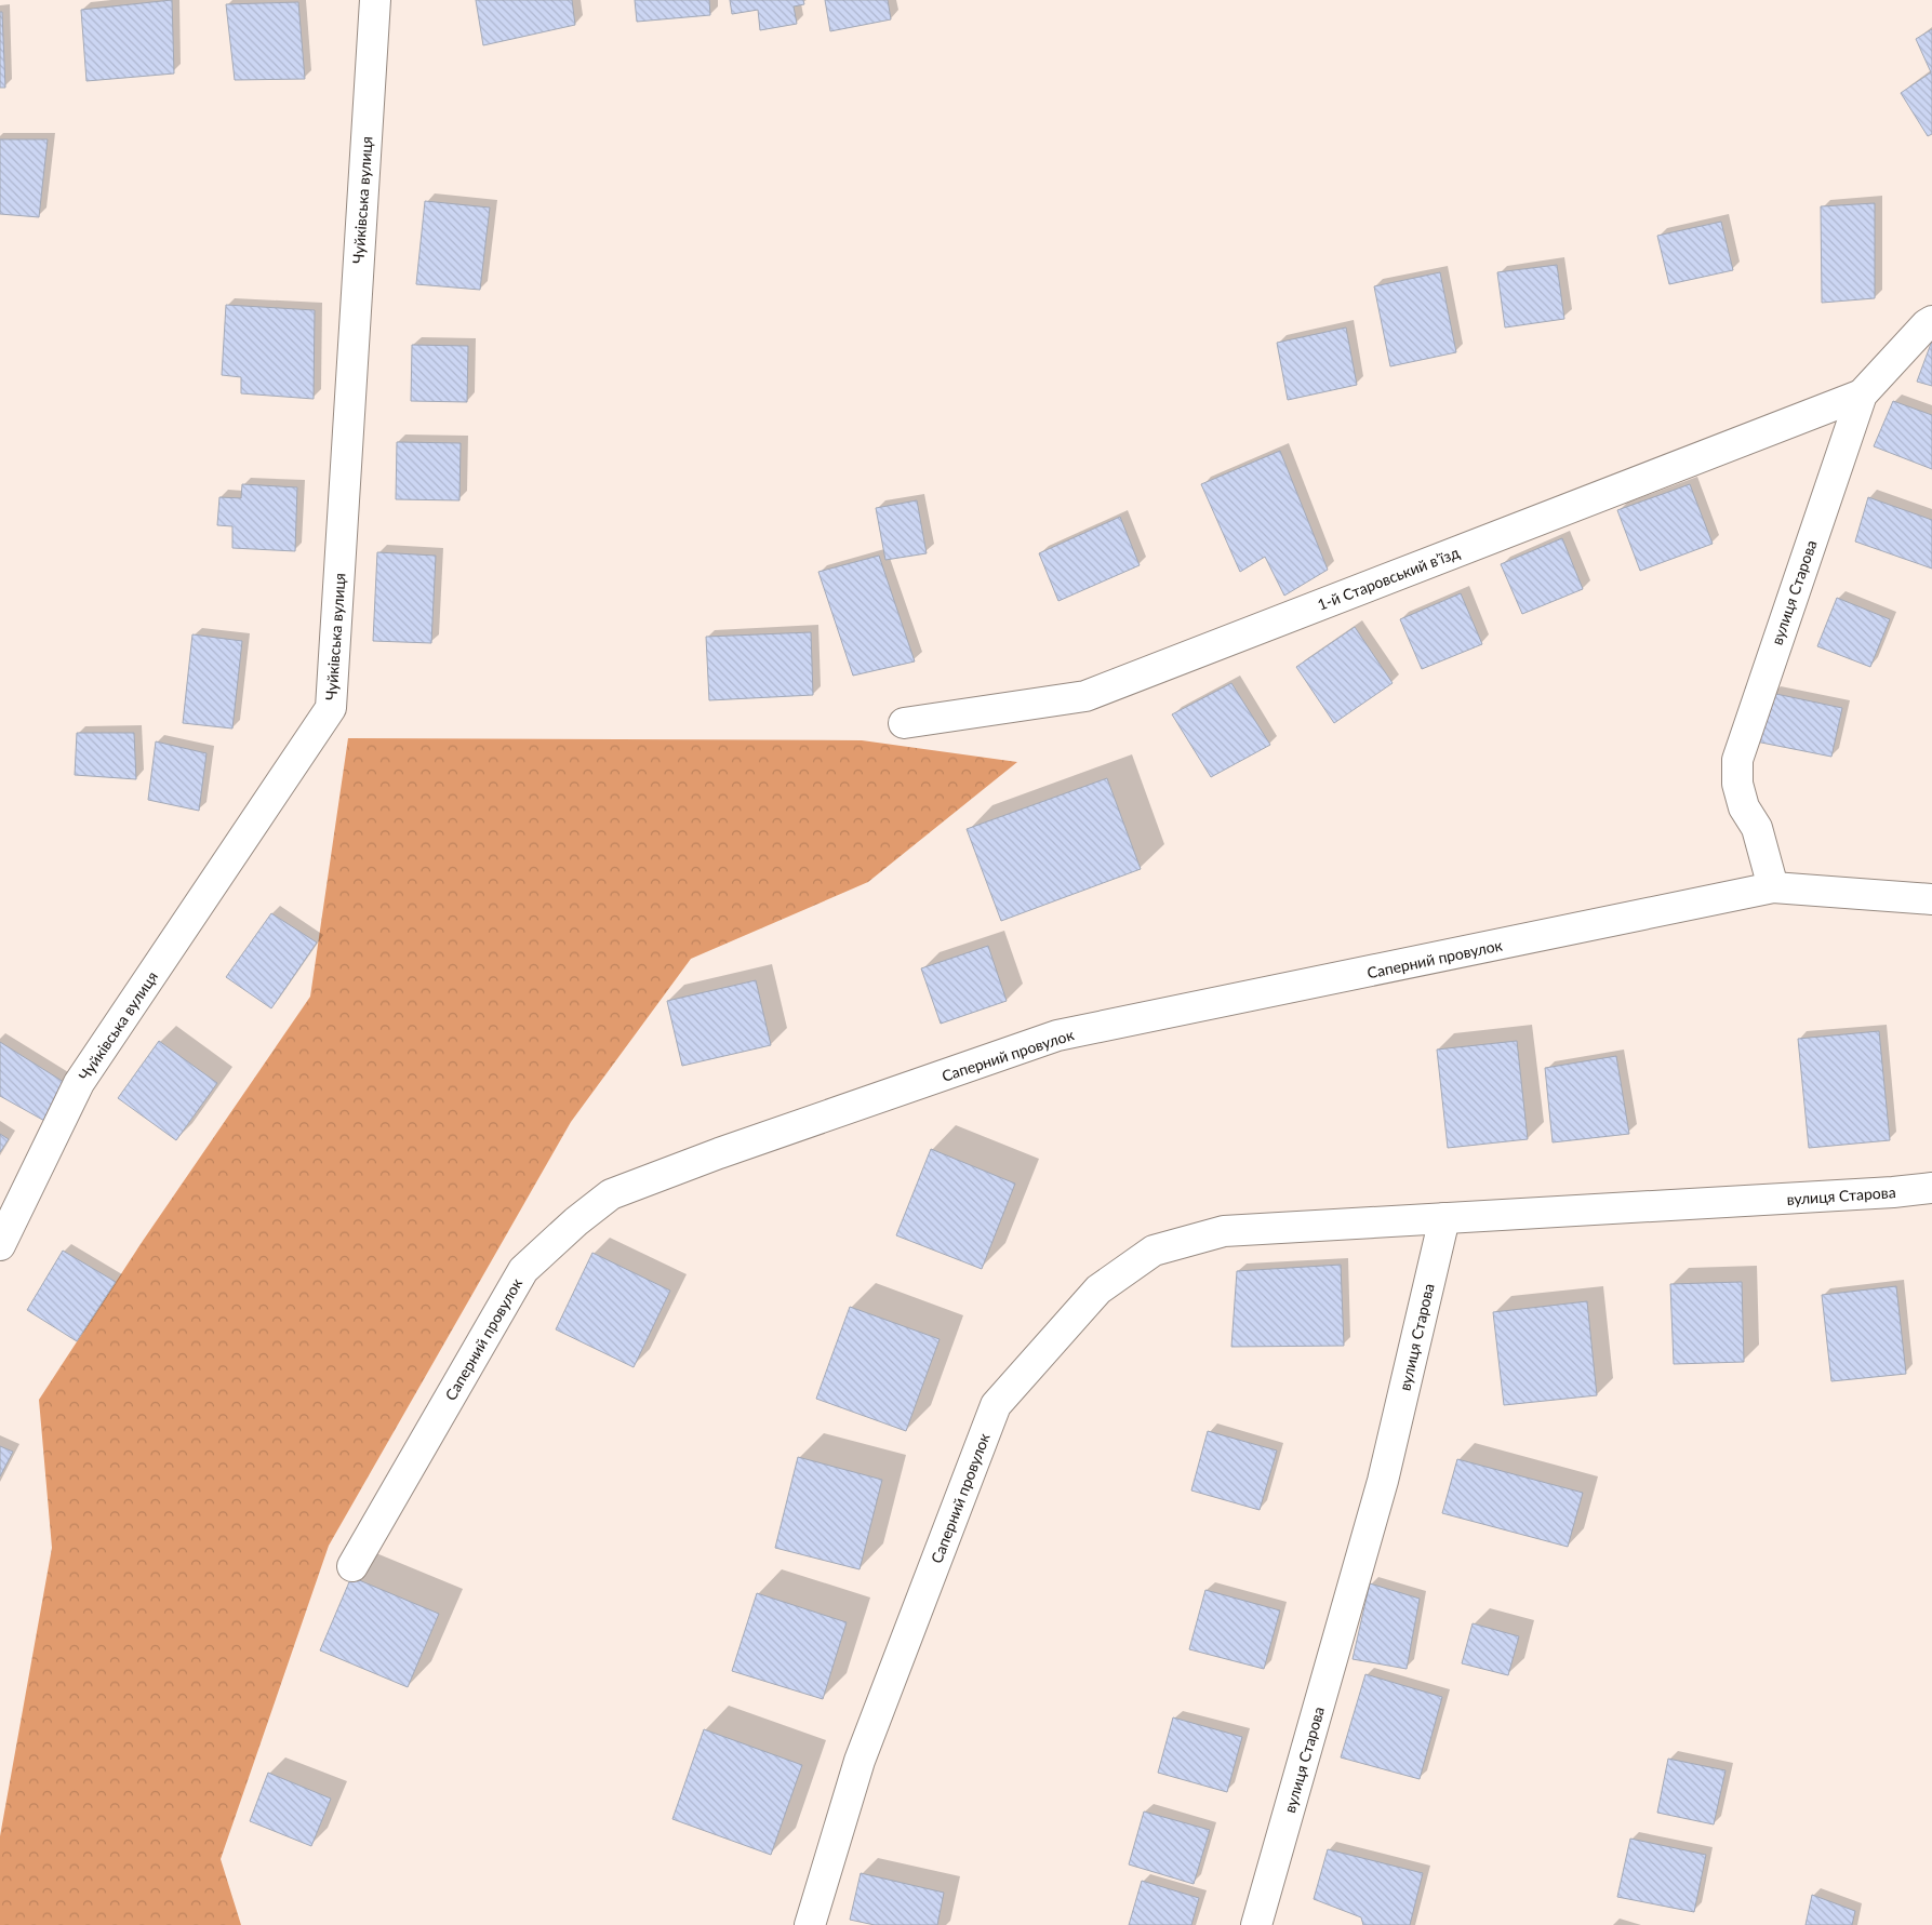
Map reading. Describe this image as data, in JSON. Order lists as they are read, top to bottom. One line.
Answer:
{"streets":{"street":["Чуйківська вулиця","1-й Старовський в’їзд","вулиця Старова","Саперний провулок"]},"crossings":[["1-й Старовський в’їзд","вулиця Старова"],["вулиця Старова","Саперний провулок"]]}
